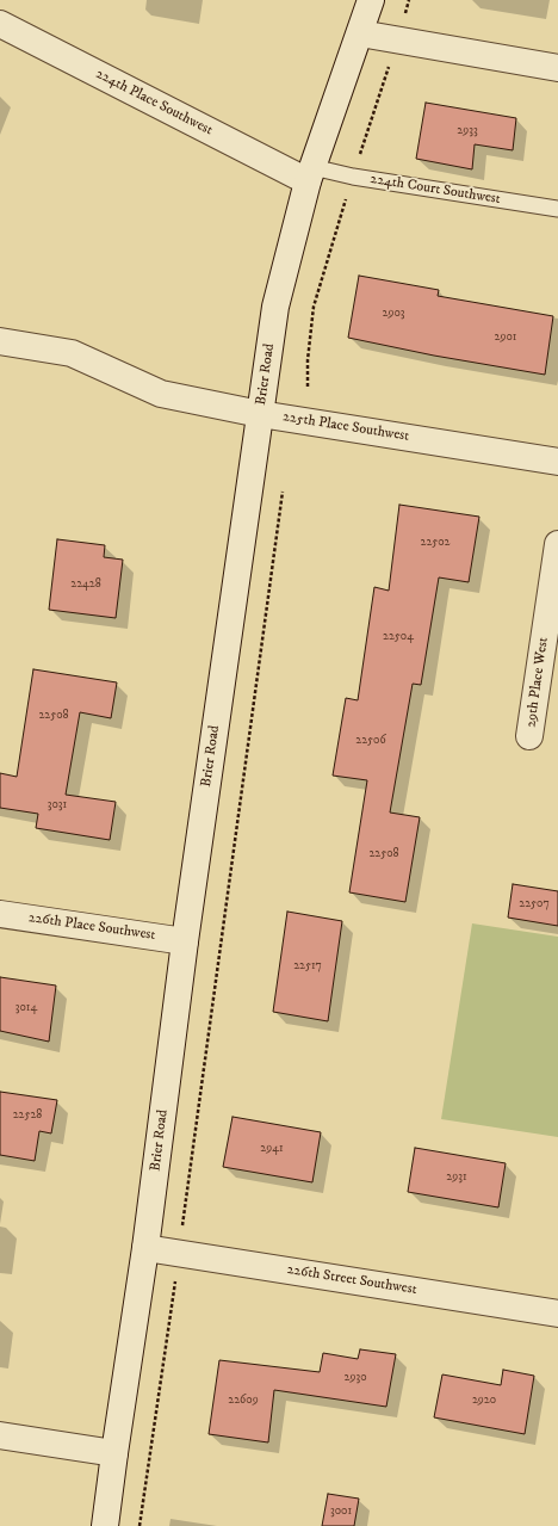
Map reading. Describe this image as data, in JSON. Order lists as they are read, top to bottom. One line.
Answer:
{"streets":{"street":["224th Place Southwest","Brier Road","225th Place Southwest","29th Place West","226th Place Southwest","226th Street Southwest"],"lane":["224th Court Southwest"]},"crossings":[["224th Place Southwest","224th Court Southwest"],["224th Place Southwest","Brier Road"],["224th Court Southwest","Brier Road"],["Brier Road","225th Place Southwest"],["Brier Road","226th Place Southwest"],["Brier Road","226th Street Southwest"]],"house_numbers":["2933","2903","2901","22502","22428","22504","22508","22506","3031","22508","22507","22517","3014","22528","2941","2931","2930","22609","2920","3001"]}
